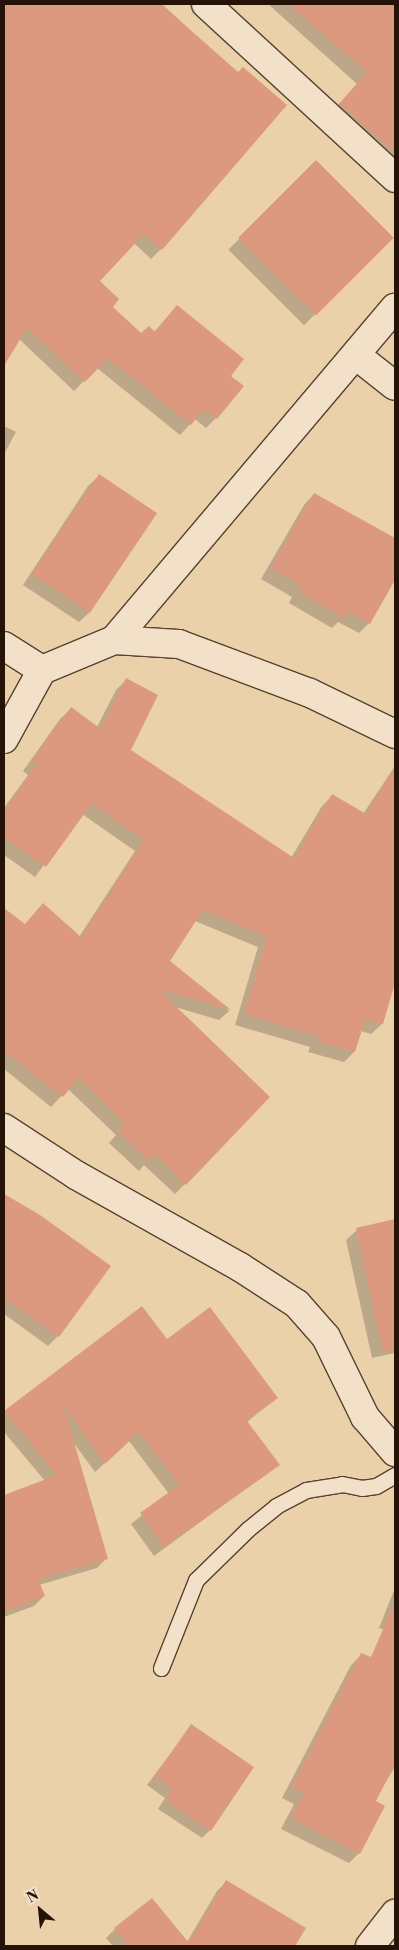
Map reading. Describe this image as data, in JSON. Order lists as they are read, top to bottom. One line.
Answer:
{"north":"top left"}
